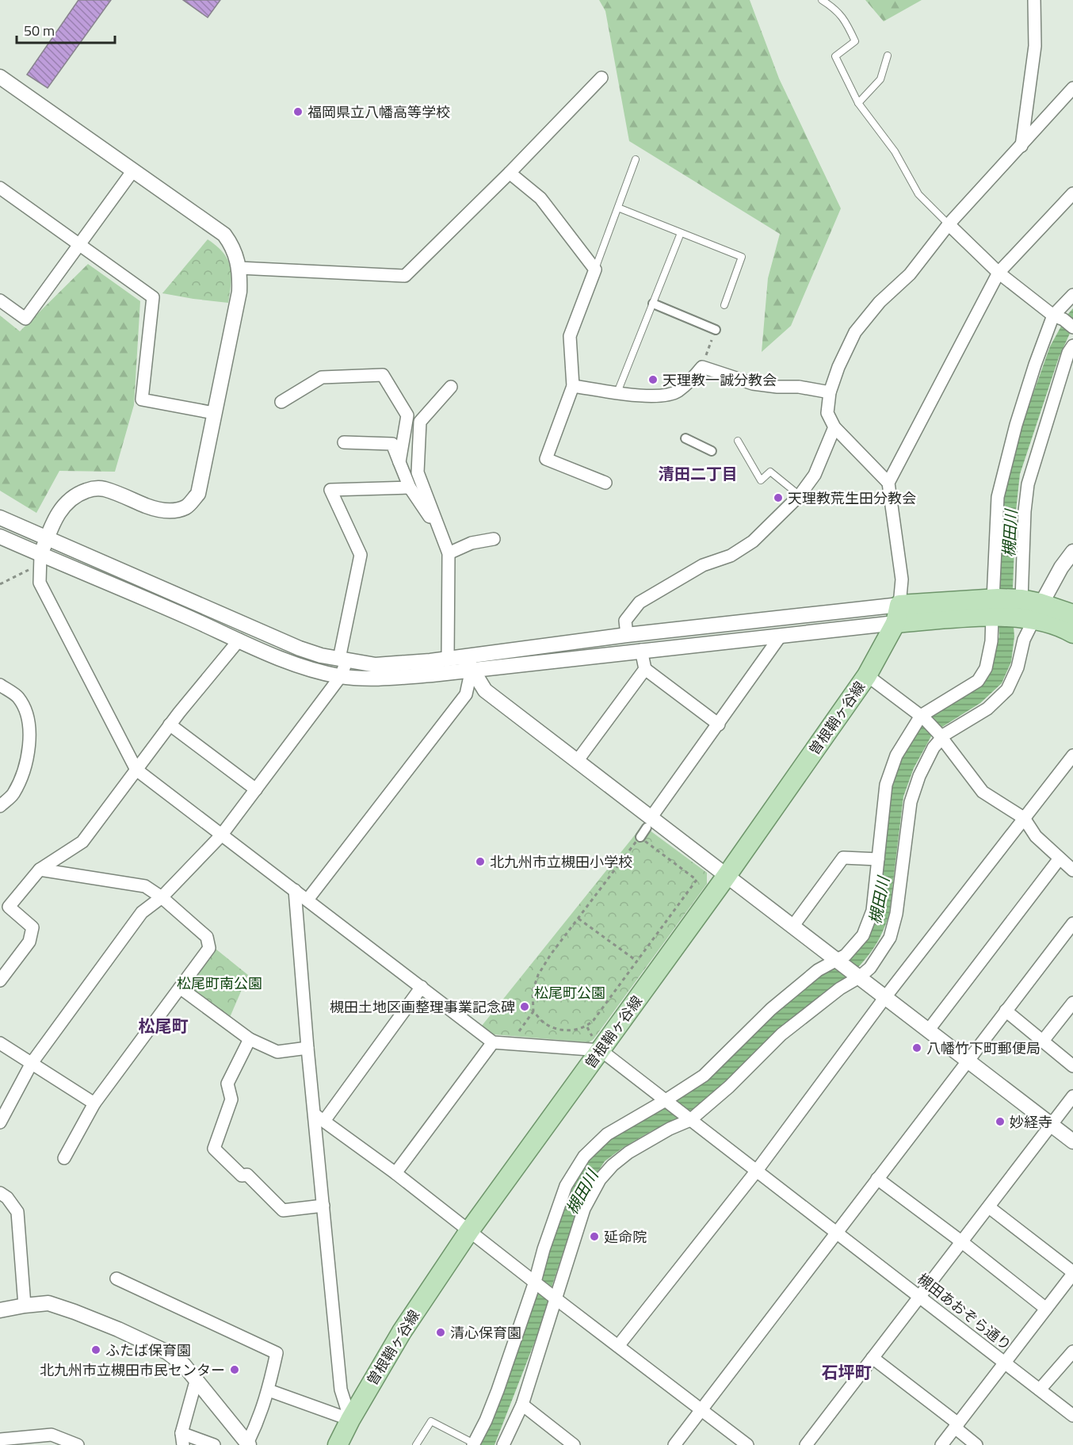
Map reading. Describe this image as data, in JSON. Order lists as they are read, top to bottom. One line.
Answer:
{"streets":{"main road":["曽根鞘ヶ谷線"],"street":["槻田あおぞら通り"]},"districts":["清田二丁目","松尾町","石坪町"],"water":["槻田川"],"parks":["松尾町南公園","松尾町公園"],"places":["福岡県立八幡高等学校","天理教一誠分教会","天理教荒生田分教会","北九州市立槻田小学校","槻田土地区画整理事業記念碑","八幡竹下町郵便局","妙経寺","延命院","清心保育園","ふたば保育園","北九州市立槻田市民センター"],"scale_bar":"50 m"}
